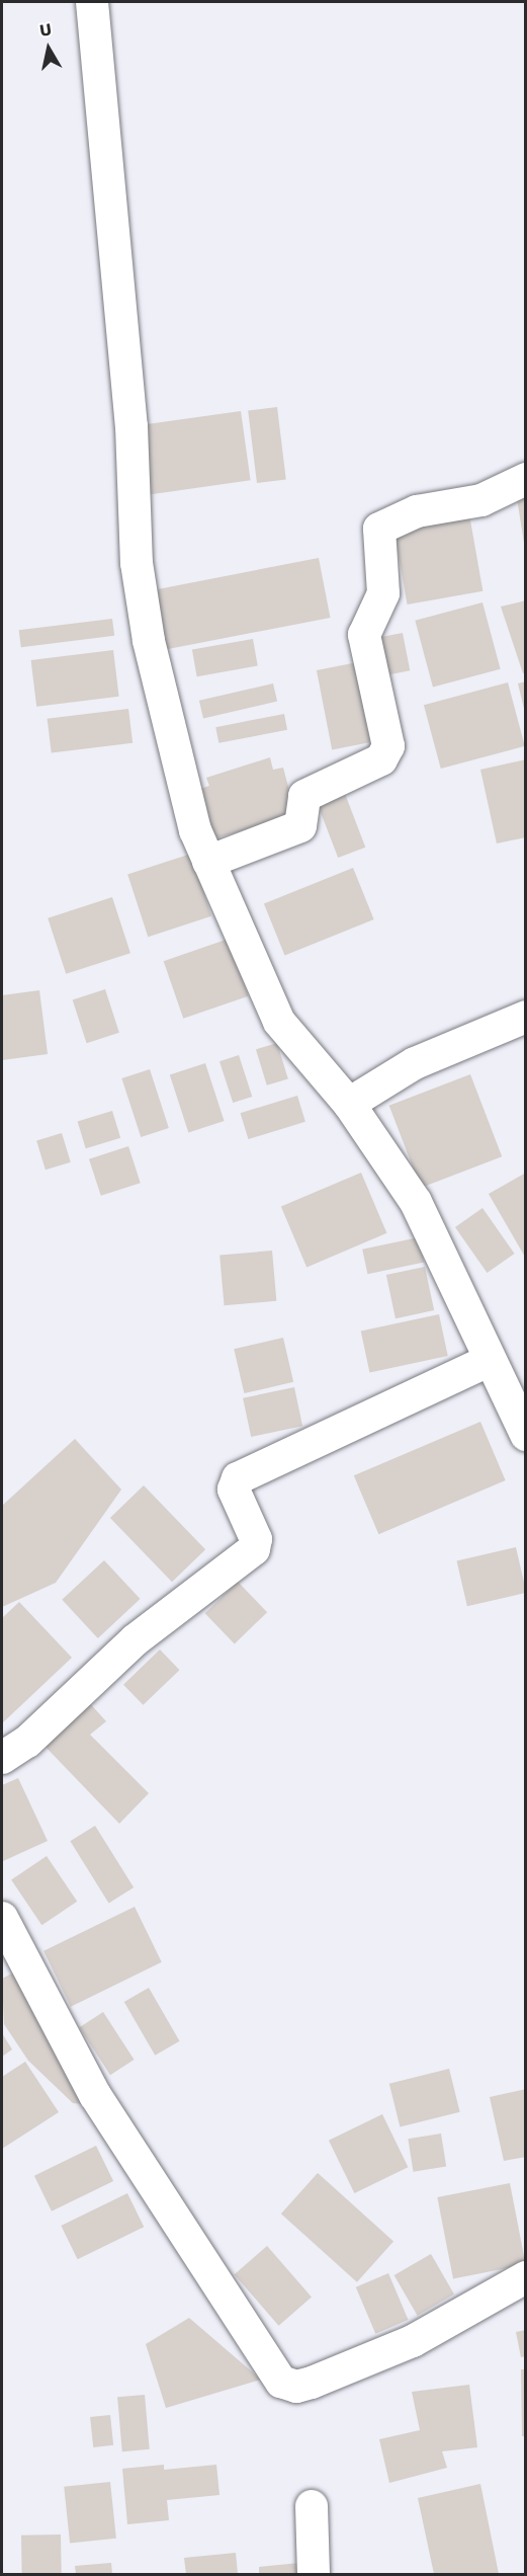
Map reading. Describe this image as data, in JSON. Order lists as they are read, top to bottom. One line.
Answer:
{"north":"top"}
